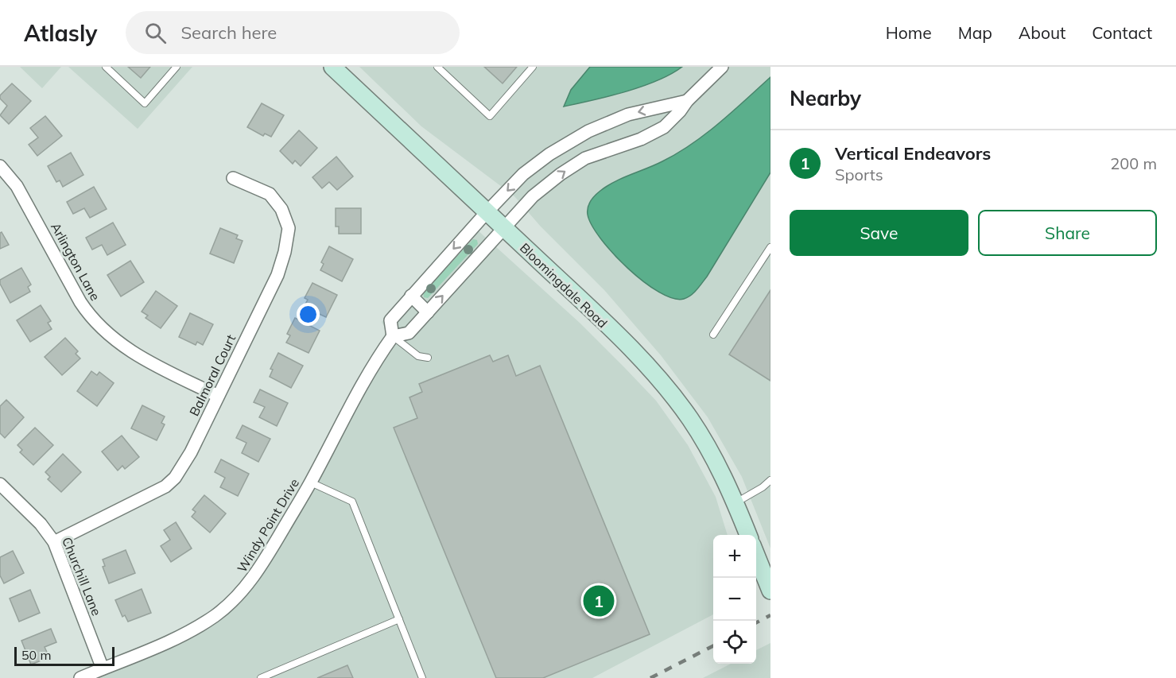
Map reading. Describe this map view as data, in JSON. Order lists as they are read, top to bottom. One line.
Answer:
{"streets":{"main road":["Bloomingdale Road"],"street":["Arlington Lane","Balmoral Court","Windy Point Drive","Churchill Lane"]},"crossings":[["Arlington Lane","Balmoral Court"],["Bloomingdale Road","Windy Point Drive"],["Balmoral Court","Churchill Lane"],["Windy Point Drive","Churchill Lane"]],"scale_bar":"50 m","page":{"header":"Atlasly","search":"Search here","nav":["Home","Map","About","Contact"],"heading":"Nearby","list":[{"mark":"1","name":"Vertical Endeavors","note":"Sports","value":"200 m"}],"buttons":["Save","Share"],"map_buttons":["+","−"],"pins":"1","scale":"50 m"}}
